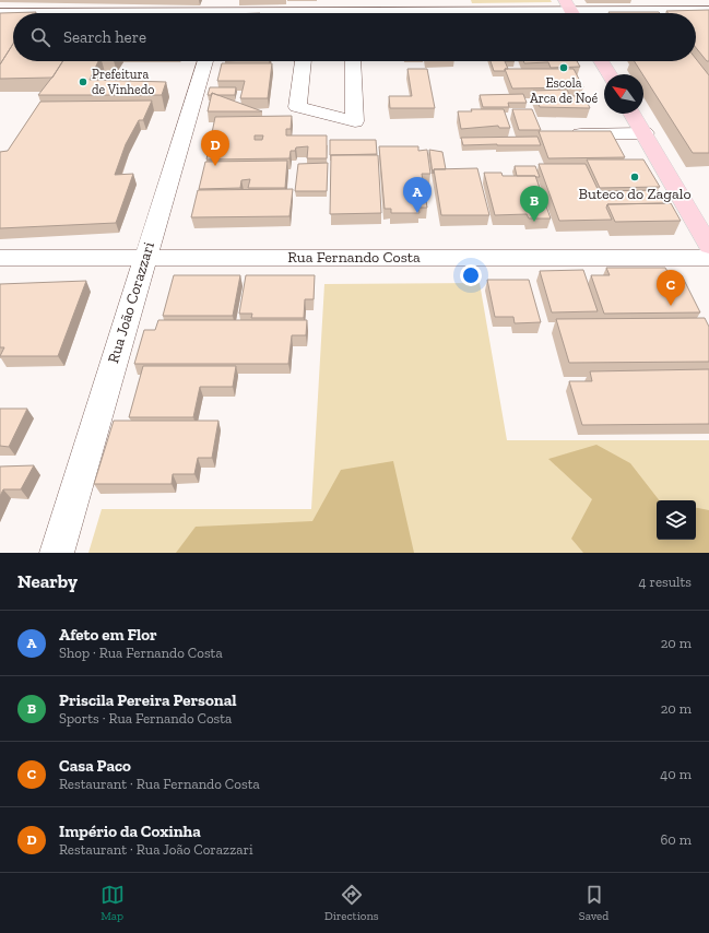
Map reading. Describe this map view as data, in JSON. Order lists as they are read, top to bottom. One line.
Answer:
{"streets":{"street":["Rua Fernando Costa","Rua João Corazzari"]},"crossings":[["Rua Fernando Costa","Rua João Corazzari"]],"places":["Escola Arca de Noé","Prefeitura de Vinhedo","Buteco do Zagalo"],"north":"top left","page":{"search":"Search here","pins":["D","A","B","C"],"heading":["Nearby","4 results"],"list":[{"mark":"A","name":"Afeto em Flor","note":"Shop · Rua Fernando Costa","value":"20 m"},{"mark":"B","name":"Priscila Pereira Personal","note":"Sports · Rua Fernando Costa","value":"20 m"},{"mark":"C","name":"Casa Paco","note":"Restaurant · Rua Fernando Costa","value":"40 m"},{"mark":"D","name":"Império da Coxinha","note":"Restaurant · Rua João Corazzari","value":"60 m"}],"nav":["Map","Directions","Saved"]}}
